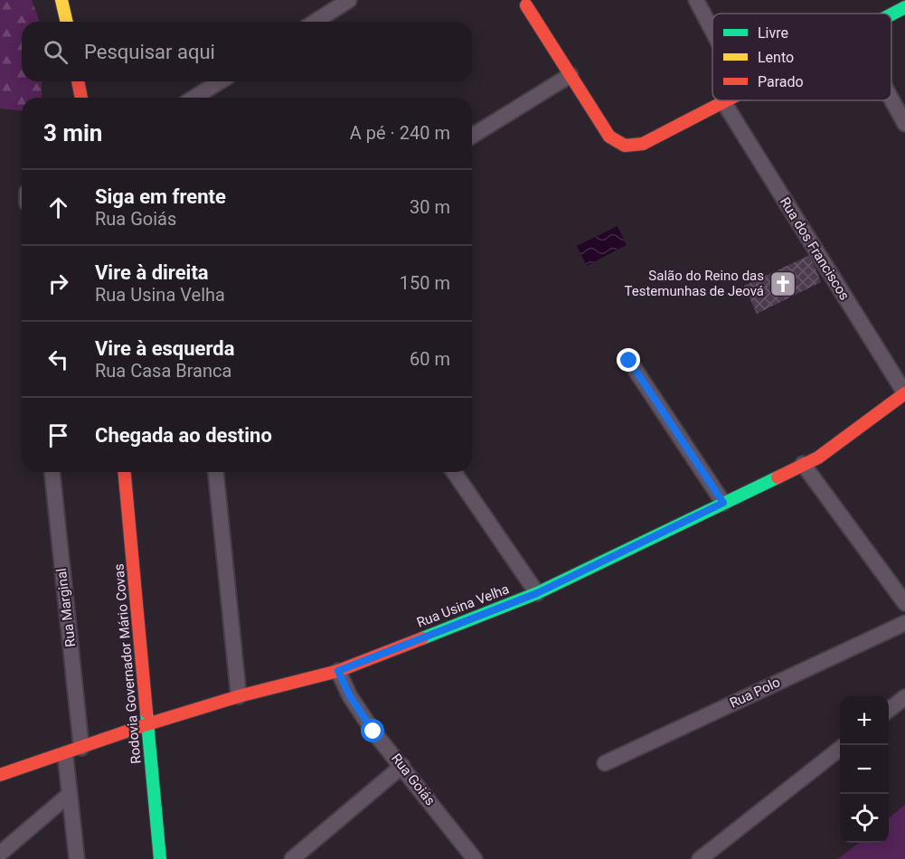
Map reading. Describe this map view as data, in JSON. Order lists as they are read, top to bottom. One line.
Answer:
{"streets":{"main road":["Rua Usina Velha","Rodovia Governador Mário Covas"],"street":["Rua dos Franciscos","Rua Marginal","Rua Polo","Rua Goiás"]},"crossings":[["Rua dos Franciscos","Rua Usina Velha"],["Rua Usina Velha","Rua Marginal"],["Rua Usina Velha","Rodovia Governador Mário Covas"],["Rua Usina Velha","Rua Goiás"]],"places":{"church":["Salão do Reino das Testemunhas de Jeová"]},"legend":["Livre","Lento","Parado"],"page":{"search":"Pesquisar aqui","heading":["3 min","A pé · 240 m"],"list":[["Siga em frente","Rua Goiás","30 m"],["Vire à direita","Rua Usina Velha","150 m"],["Vire à esquerda","Rua Casa Branca","60 m"],"Chegada ao destino"],"map_buttons":["+","−"]}}
